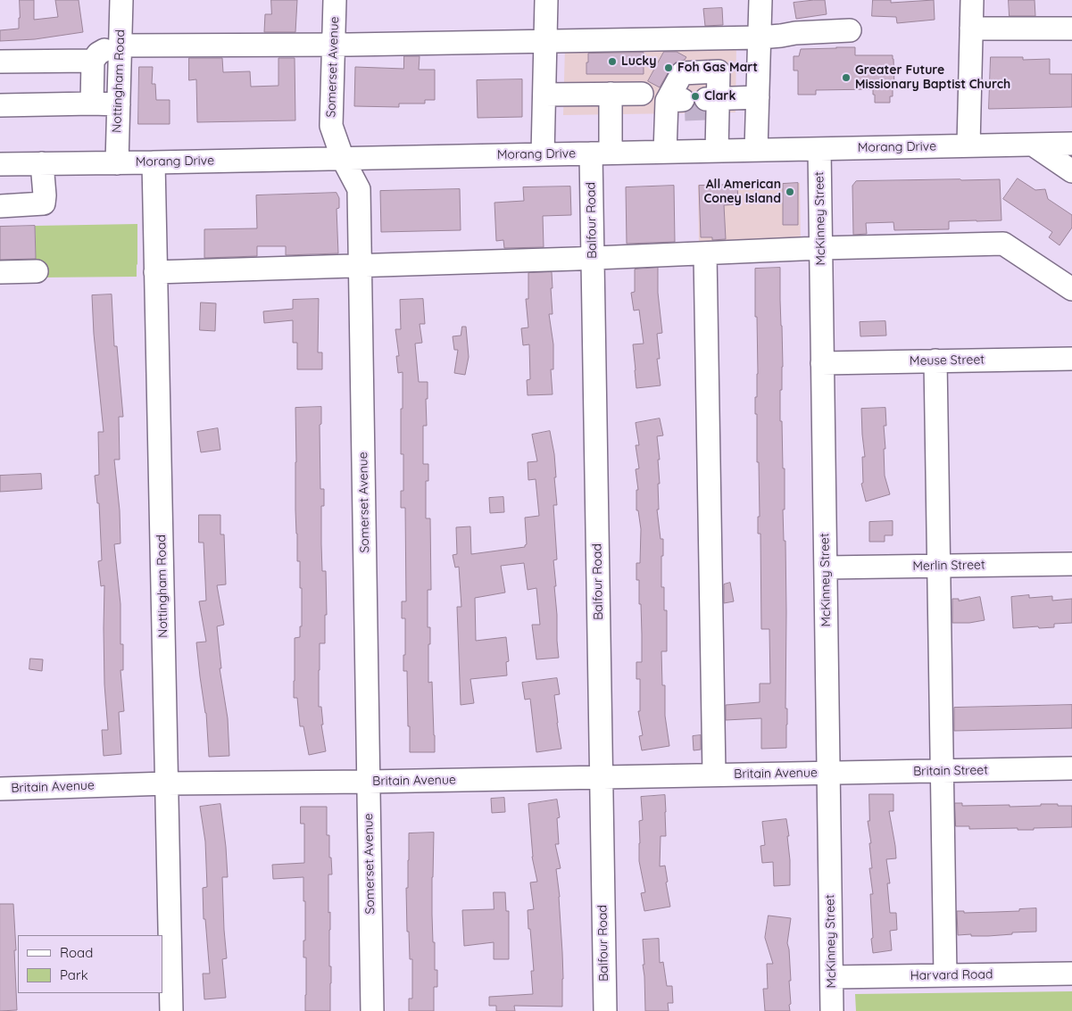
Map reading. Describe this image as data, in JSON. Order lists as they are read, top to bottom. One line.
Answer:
{"streets":{"street":["Somerset Avenue","Nottingham Road","Morang Drive","McKinney Street","Balfour Road","Meuse Street","Merlin Street","Britain Street","Britain Avenue","Harvard Road"]},"crossings":[["Somerset Avenue","Morang Drive"],["Somerset Avenue","Britain Avenue"],["Nottingham Road","Morang Drive"],["Nottingham Road","Britain Avenue"],["Morang Drive","McKinney Street"],["Morang Drive","Balfour Road"],["McKinney Street","Meuse Street"],["McKinney Street","Merlin Street"],["McKinney Street","Britain Street"],["McKinney Street","Britain Avenue"],["McKinney Street","Harvard Road"],["Balfour Road","Britain Avenue"],["Britain Street","Britain Avenue"]],"places":["Lucky","Foh Gas Mart","Greater Future Missionary Baptist Church","Clark","All American Coney Island"],"legend":["Road","Park"]}
